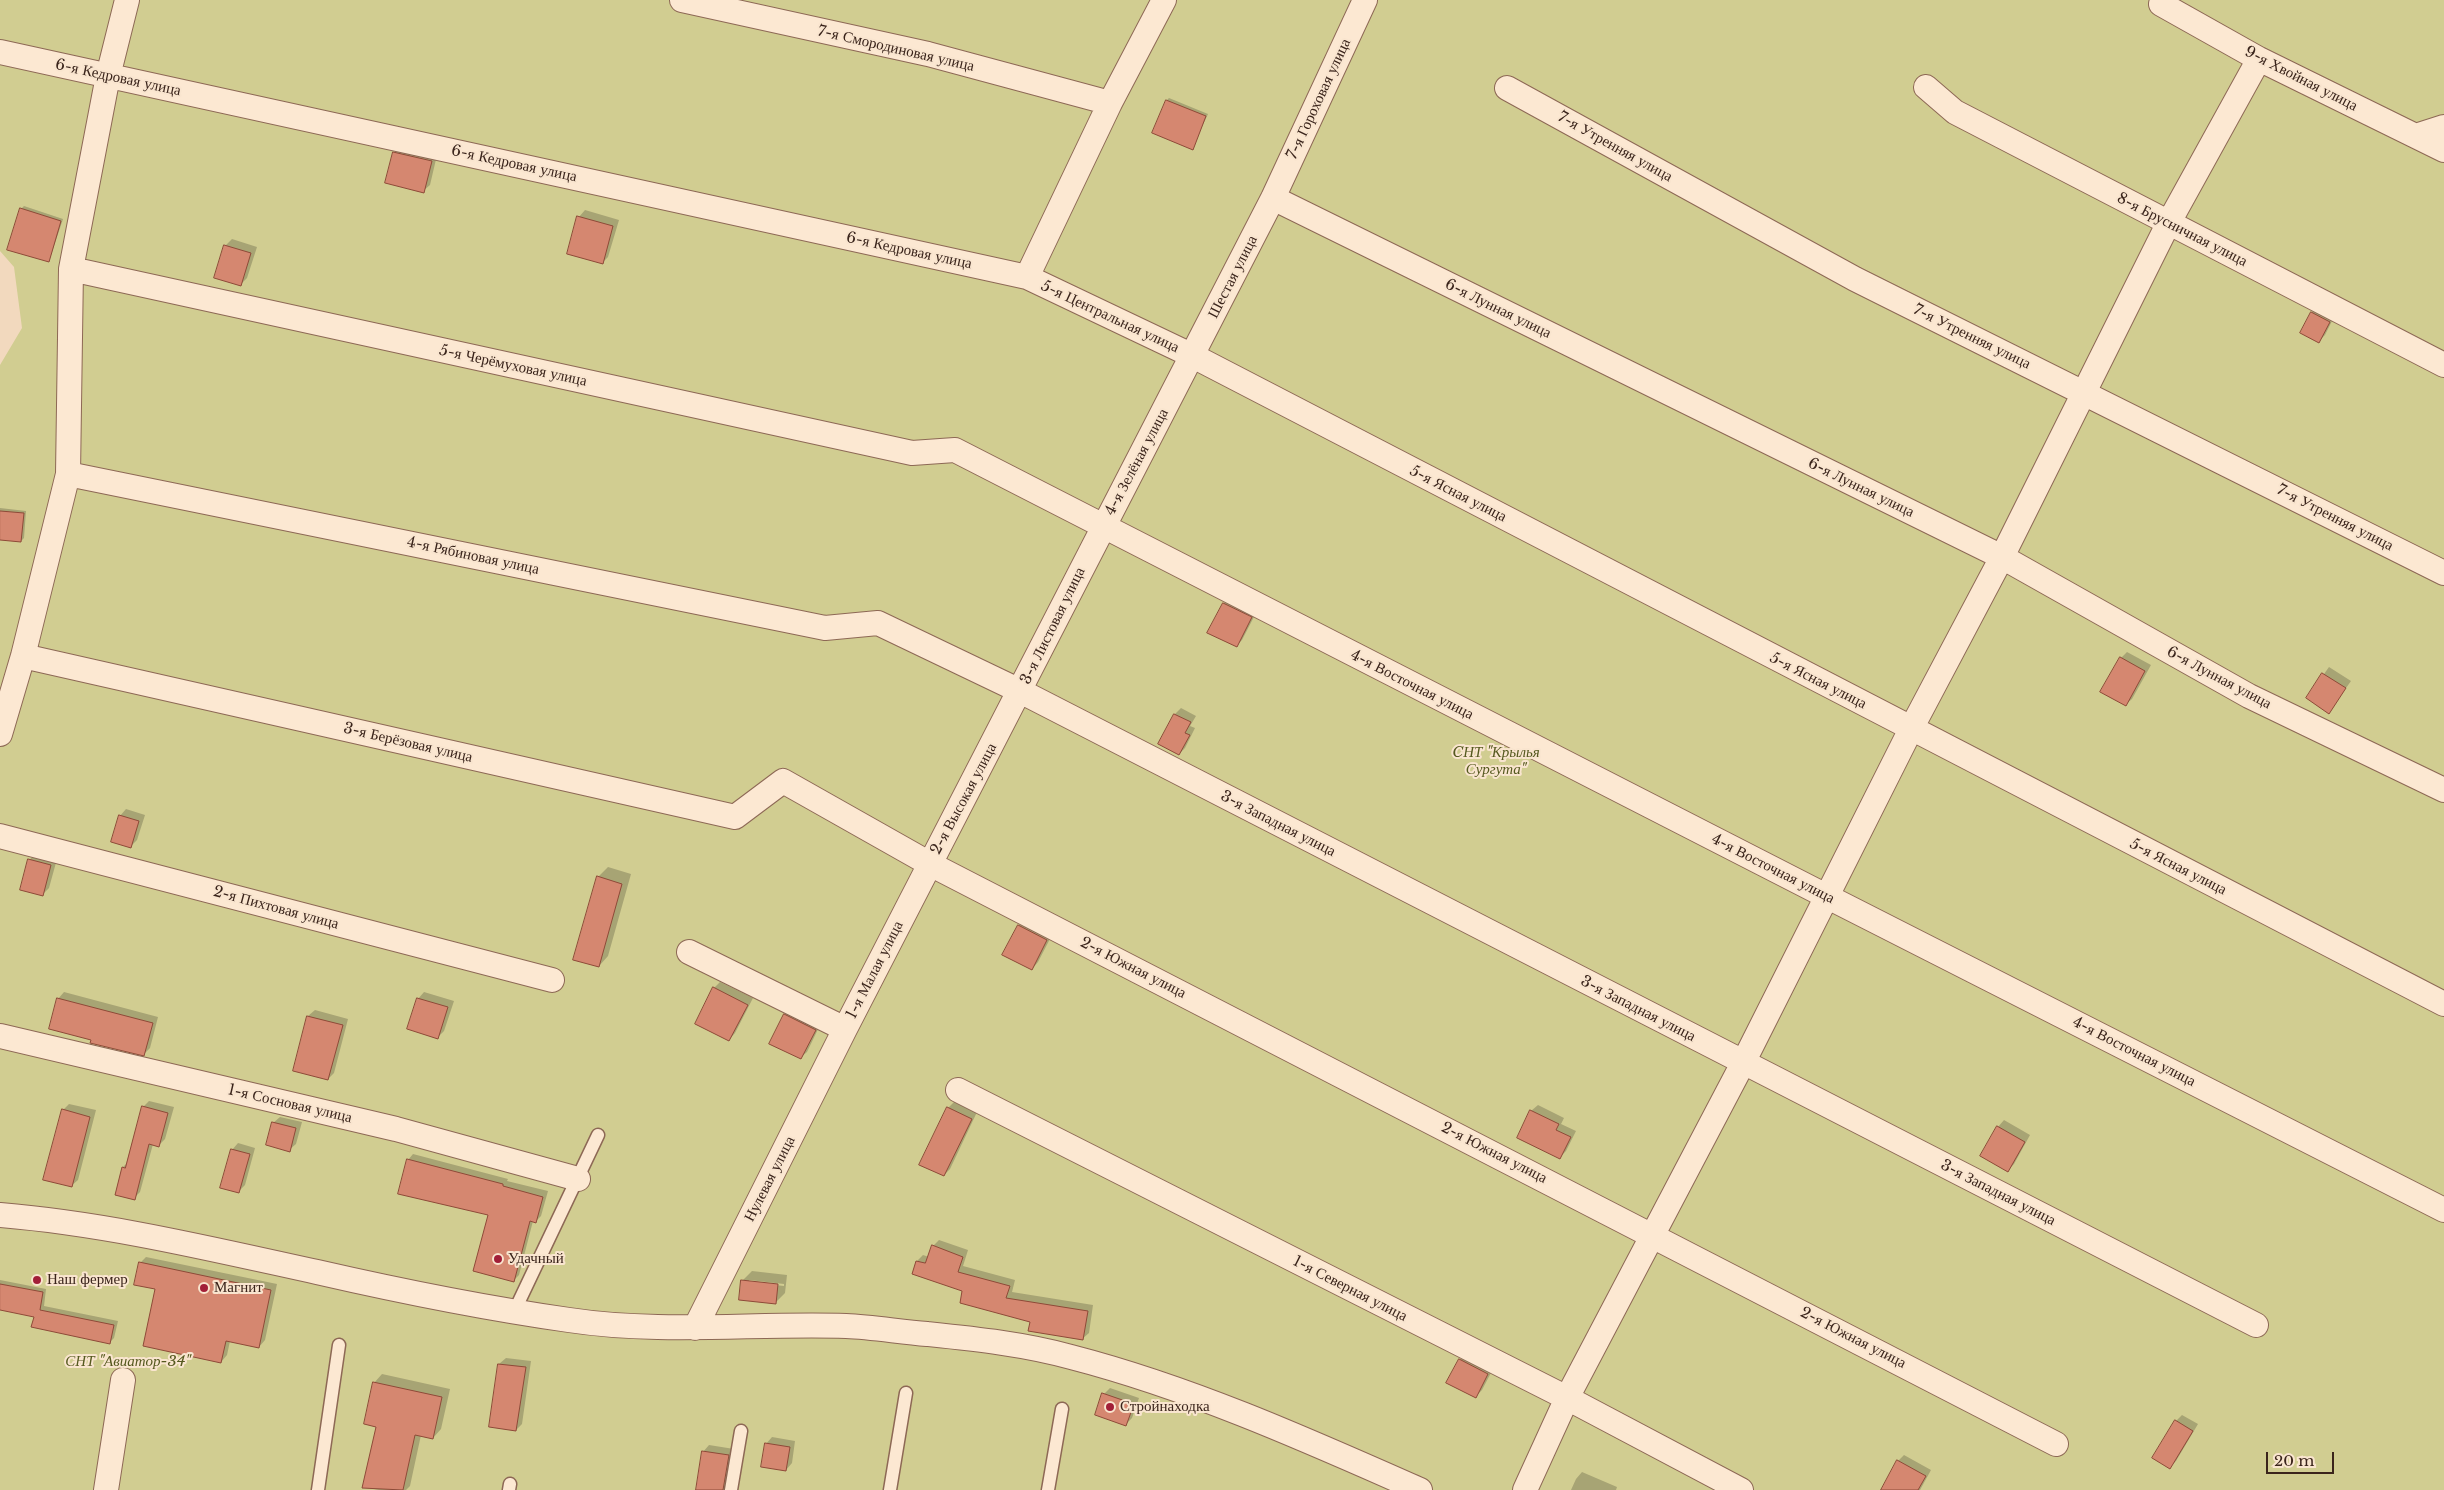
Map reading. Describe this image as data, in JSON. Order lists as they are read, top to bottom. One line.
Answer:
{"streets":{"street":["7-я Смородиновая улица","6-я Кедровая улица","9-я Хвойная улица","7-я Гороховая улица","7-я Утренняя улица","8-я Брусничная улица","Шестая улица","6-я Лунная улица","5-я Центральная улица","5-я Черёмуховая улица","4-я Зелёная улица","5-я Ясная улица","4-я Рябиновая улица","3-я Листовая улица","4-я Восточная улица","3-я Берёзовая улица","2-я Высокая улица","3-я Западная улица","2-я Пихтовая улица","2-я Южная улица","1-я Малая улица","1-я Сосновая улица","Нулевая улица","1-я Северная улица"]},"crossings":[["6-я Кедровая улица","5-я Центральная улица"],["7-я Гороховая улица","Шестая улица"],["7-я Гороховая улица","6-я Лунная улица"],["Шестая улица","6-я Лунная улица"],["Шестая улица","5-я Центральная улица"],["Шестая улица","4-я Зелёная улица"],["Шестая улица","5-я Ясная улица"],["5-я Центральная улица","4-я Зелёная улица"],["5-я Центральная улица","5-я Ясная улица"],["5-я Черёмуховая улица","4-я Зелёная улица"],["4-я Зелёная улица","5-я Ясная улица"],["4-я Зелёная улица","3-я Листовая улица"],["4-я Зелёная улица","4-я Восточная улица"],["4-я Рябиновая улица","3-я Листовая улица"],["3-я Листовая улица","4-я Восточная улица"],["3-я Листовая улица","2-я Высокая улица"],["3-я Листовая улица","3-я Западная улица"],["3-я Берёзовая улица","2-я Высокая улица"],["2-я Высокая улица","3-я Западная улица"],["2-я Высокая улица","2-я Южная улица"],["2-я Высокая улица","1-я Малая улица"],["2-я Южная улица","1-я Малая улица"],["1-я Малая улица","Нулевая улица"]],"parks":["CНТ \"Крылья Сургута\"","СНТ \"Авиатор-34\""],"places":["Удачный","Наш фермер","Магнит","Стройнаходка"],"scale_bar":"20 m"}
